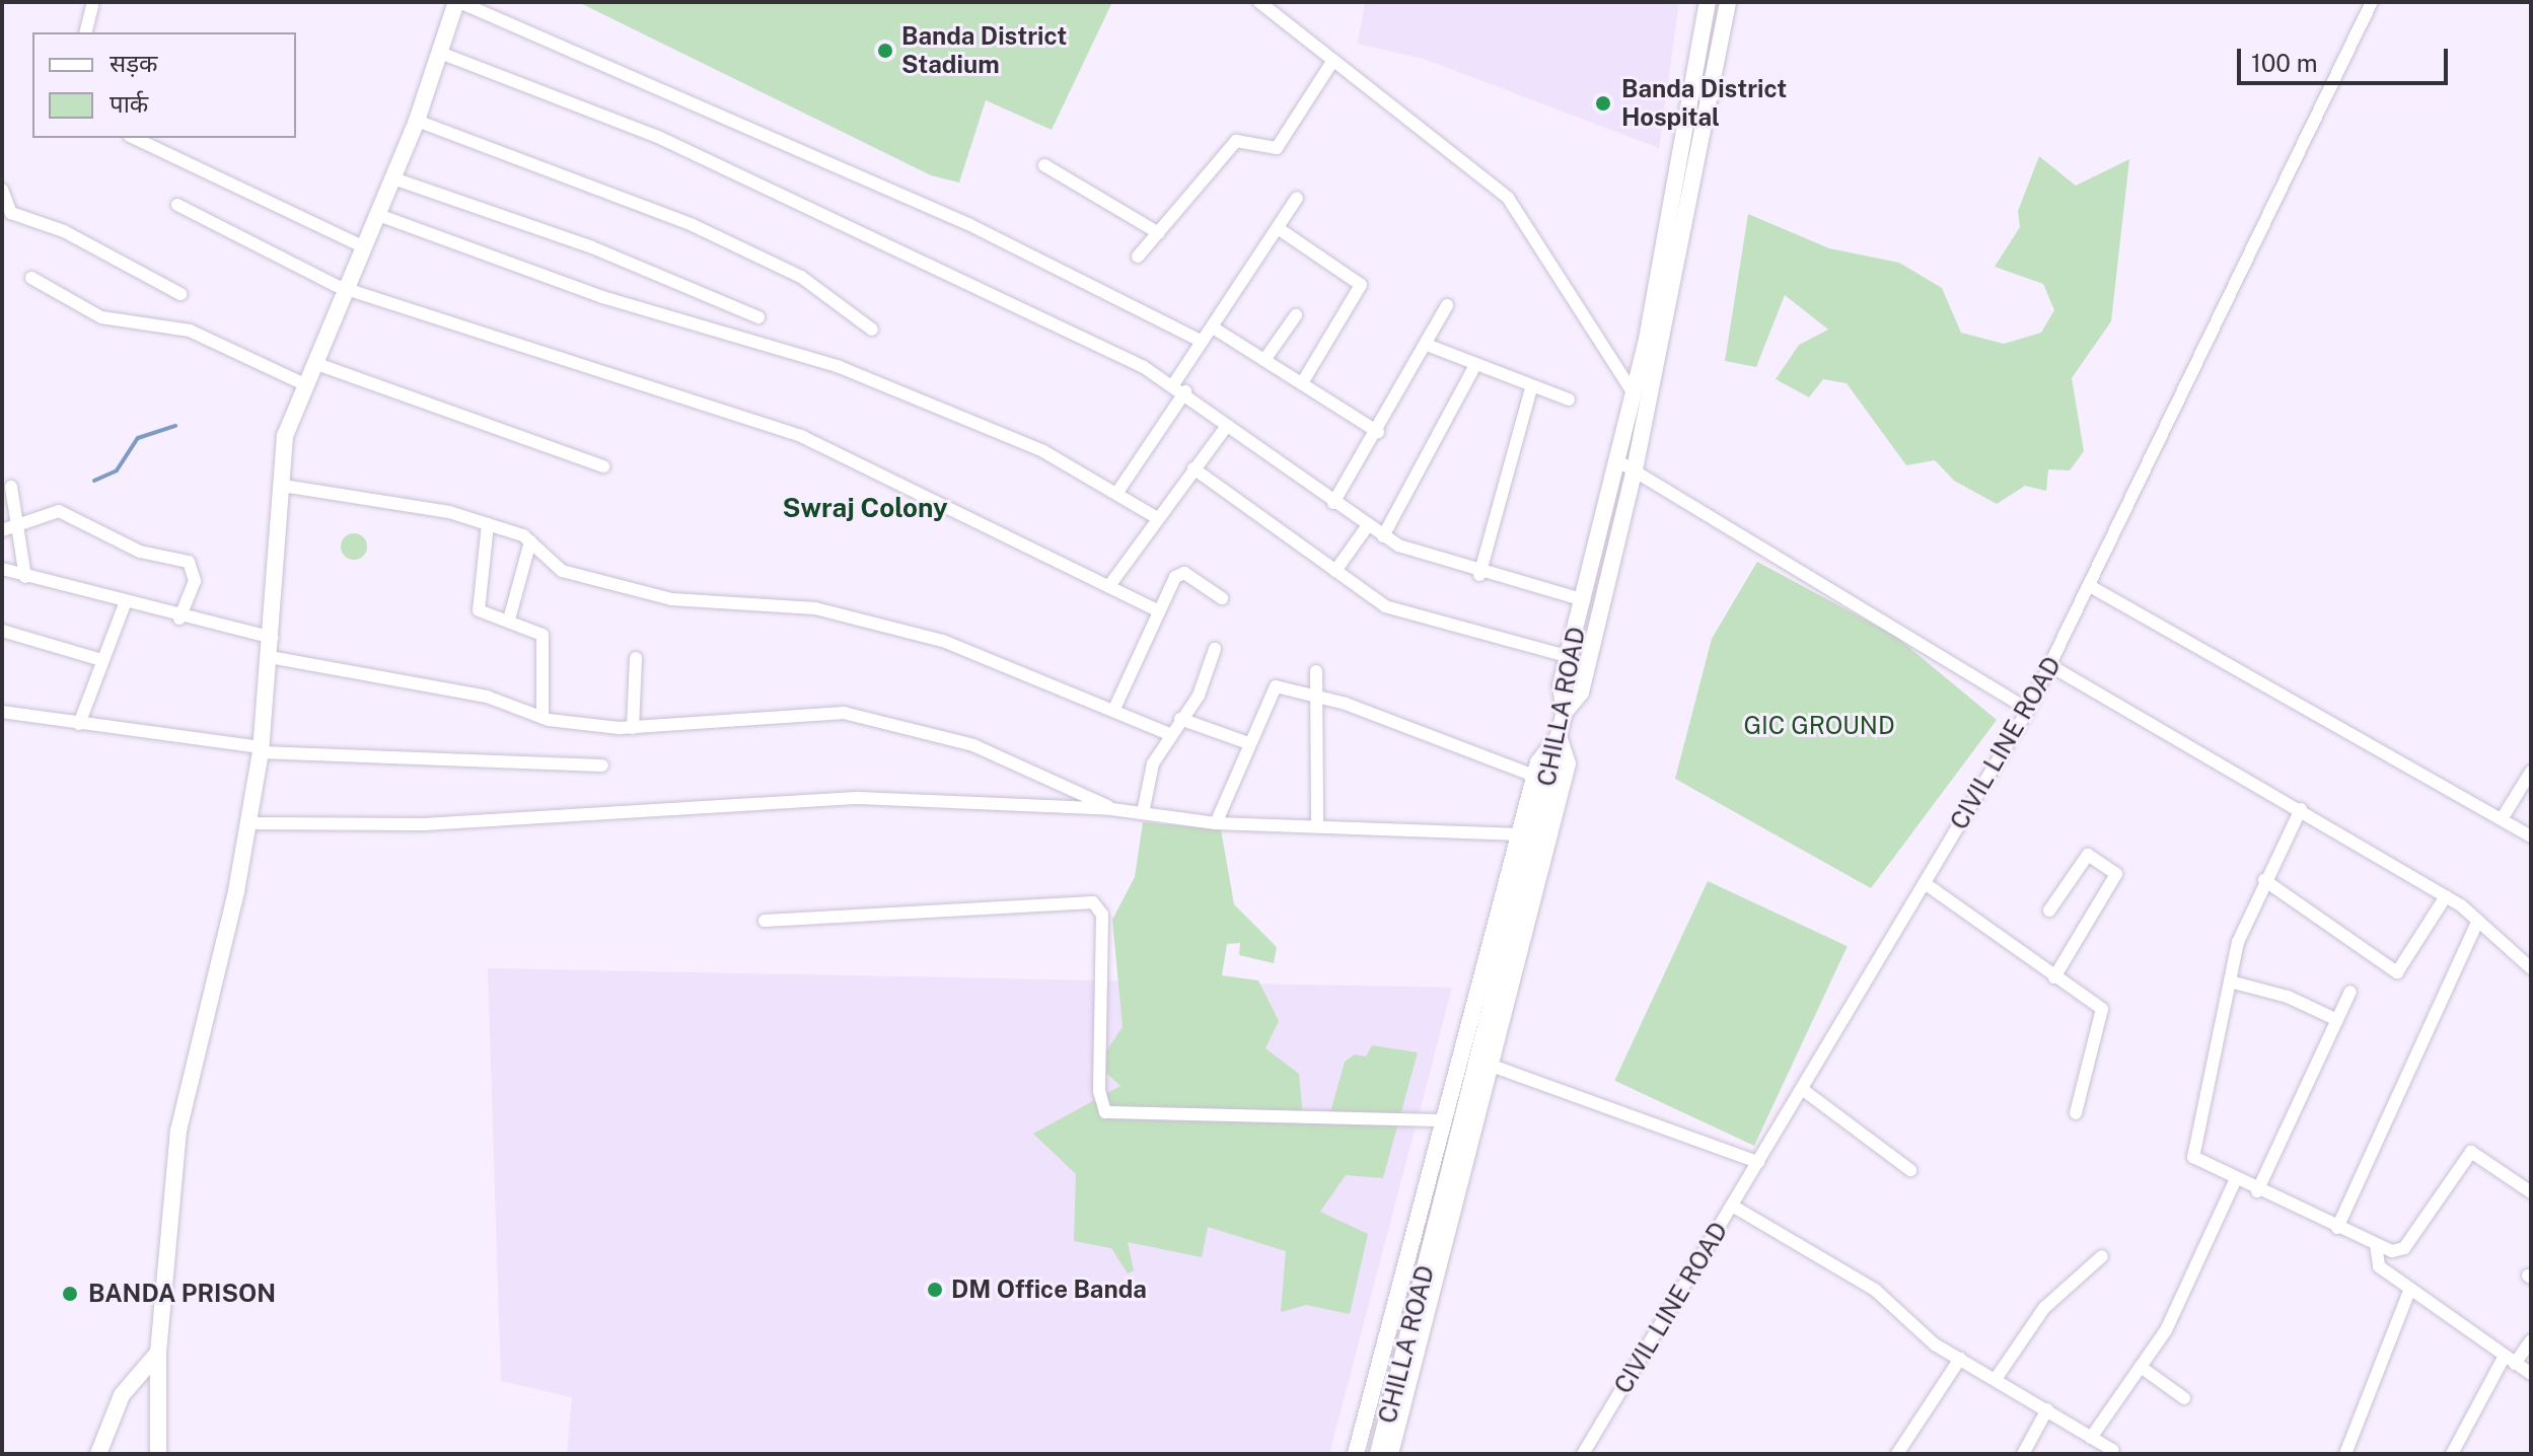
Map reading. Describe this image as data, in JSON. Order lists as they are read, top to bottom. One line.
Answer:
{"streets":{"main road":["CHILLA ROAD"],"street":["CIVIL LINE ROAD"]},"districts":["Swraj Colony"],"parks":["GIC GROUND"],"places":["Banda District Stadium","Banda District Hospital","DM Office Banda","BANDA PRISON"],"legend":["सड़क","पार्क"],"scale_bar":"100 m"}
